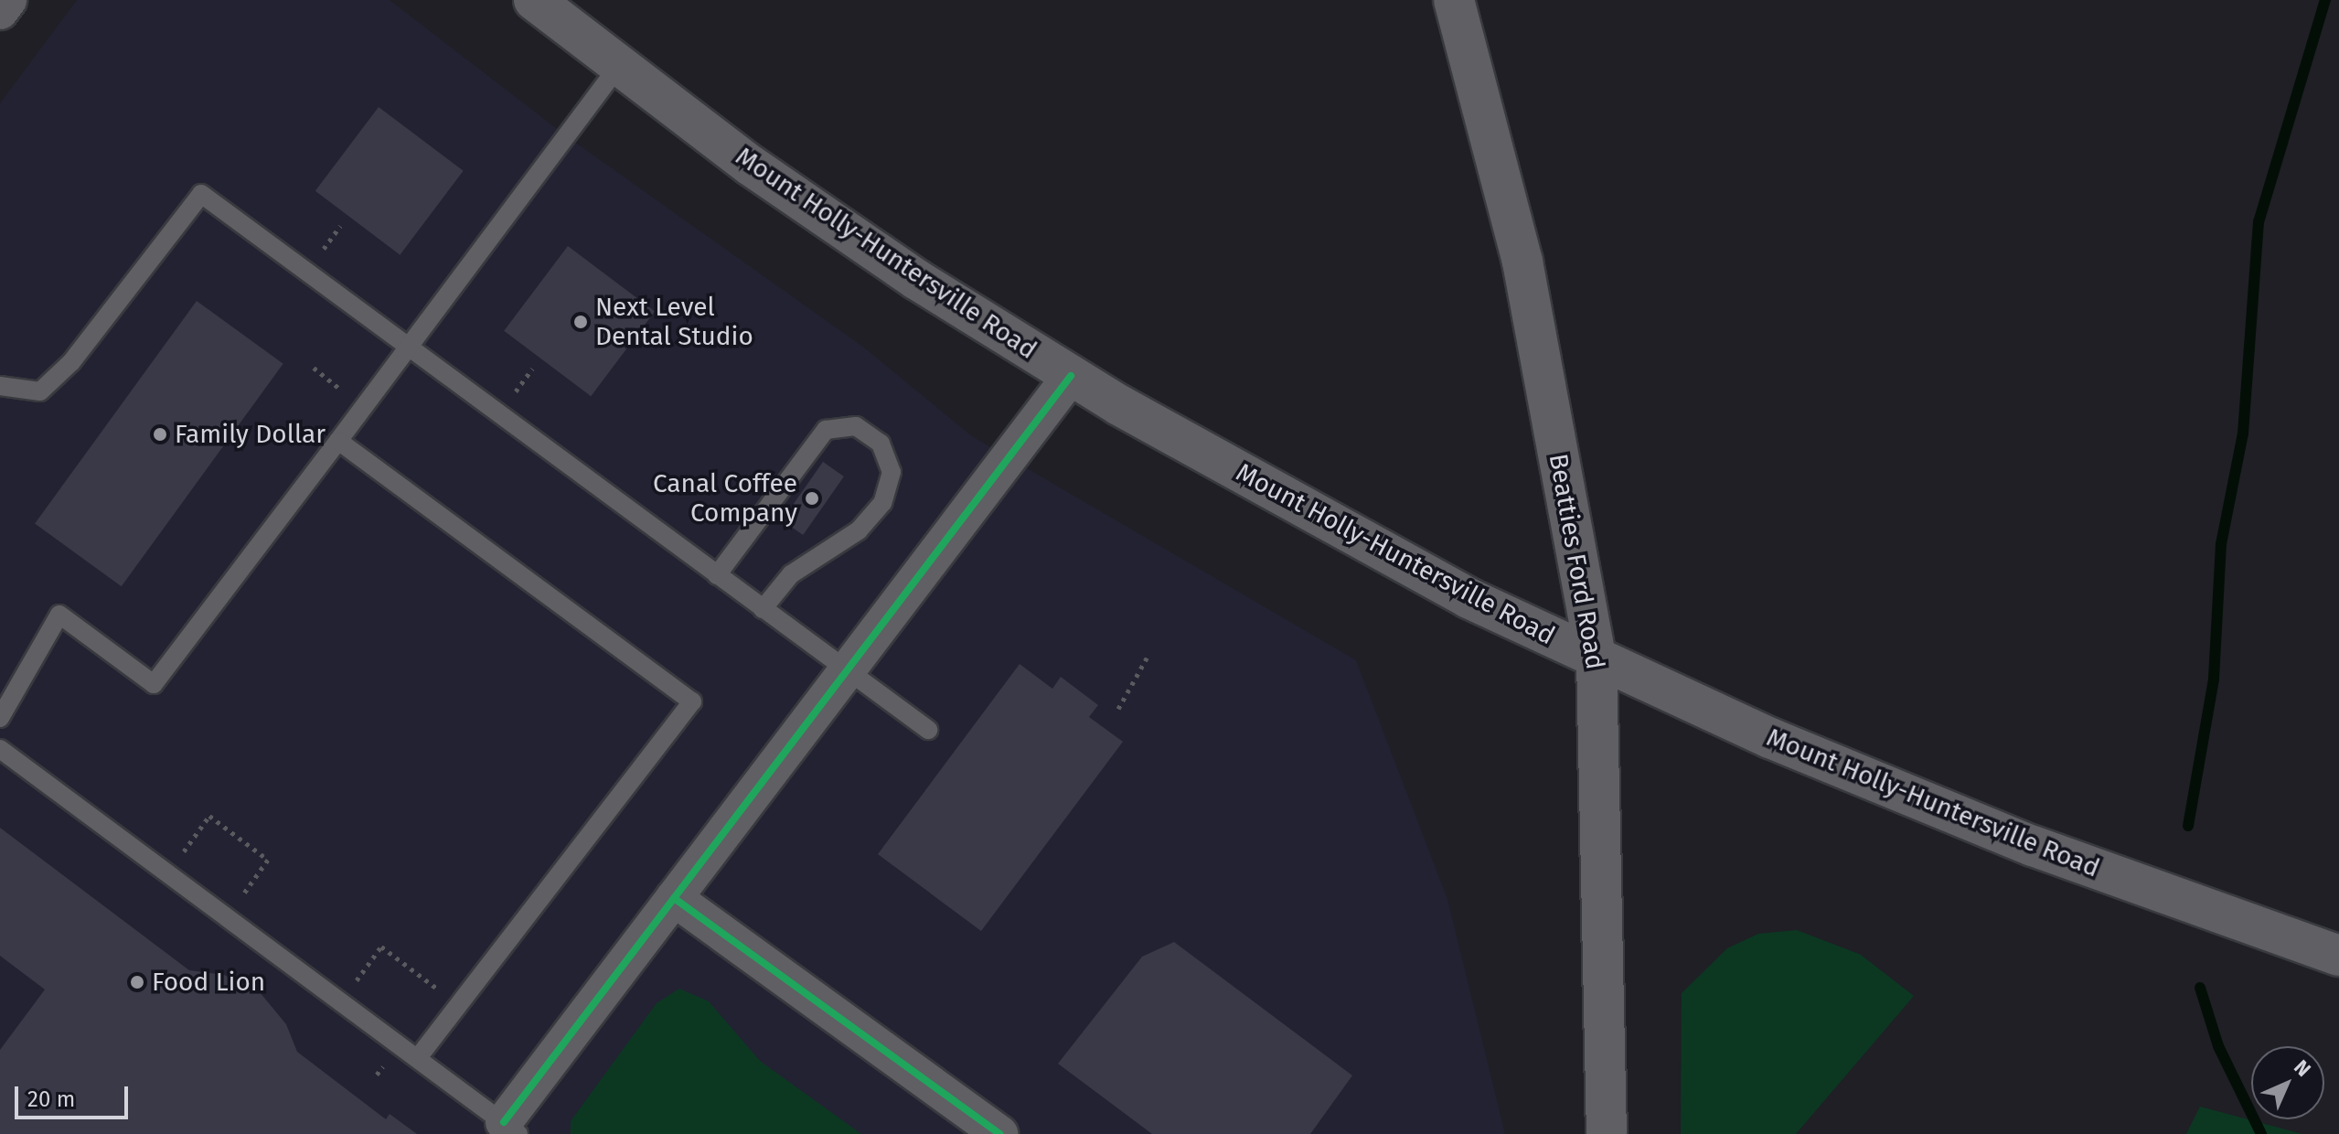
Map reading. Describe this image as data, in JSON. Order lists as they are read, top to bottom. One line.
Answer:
{"streets":{"main road":["Mount Holly-Huntersville Road","Beatties Ford Road"]},"crossings":[["Mount Holly-Huntersville Road","Beatties Ford Road"]],"places":["Next Level Dental Studio","Family Dollar","Canal Coffee Company","Food Lion"],"scale_bar":"20 m","north":"top right"}
